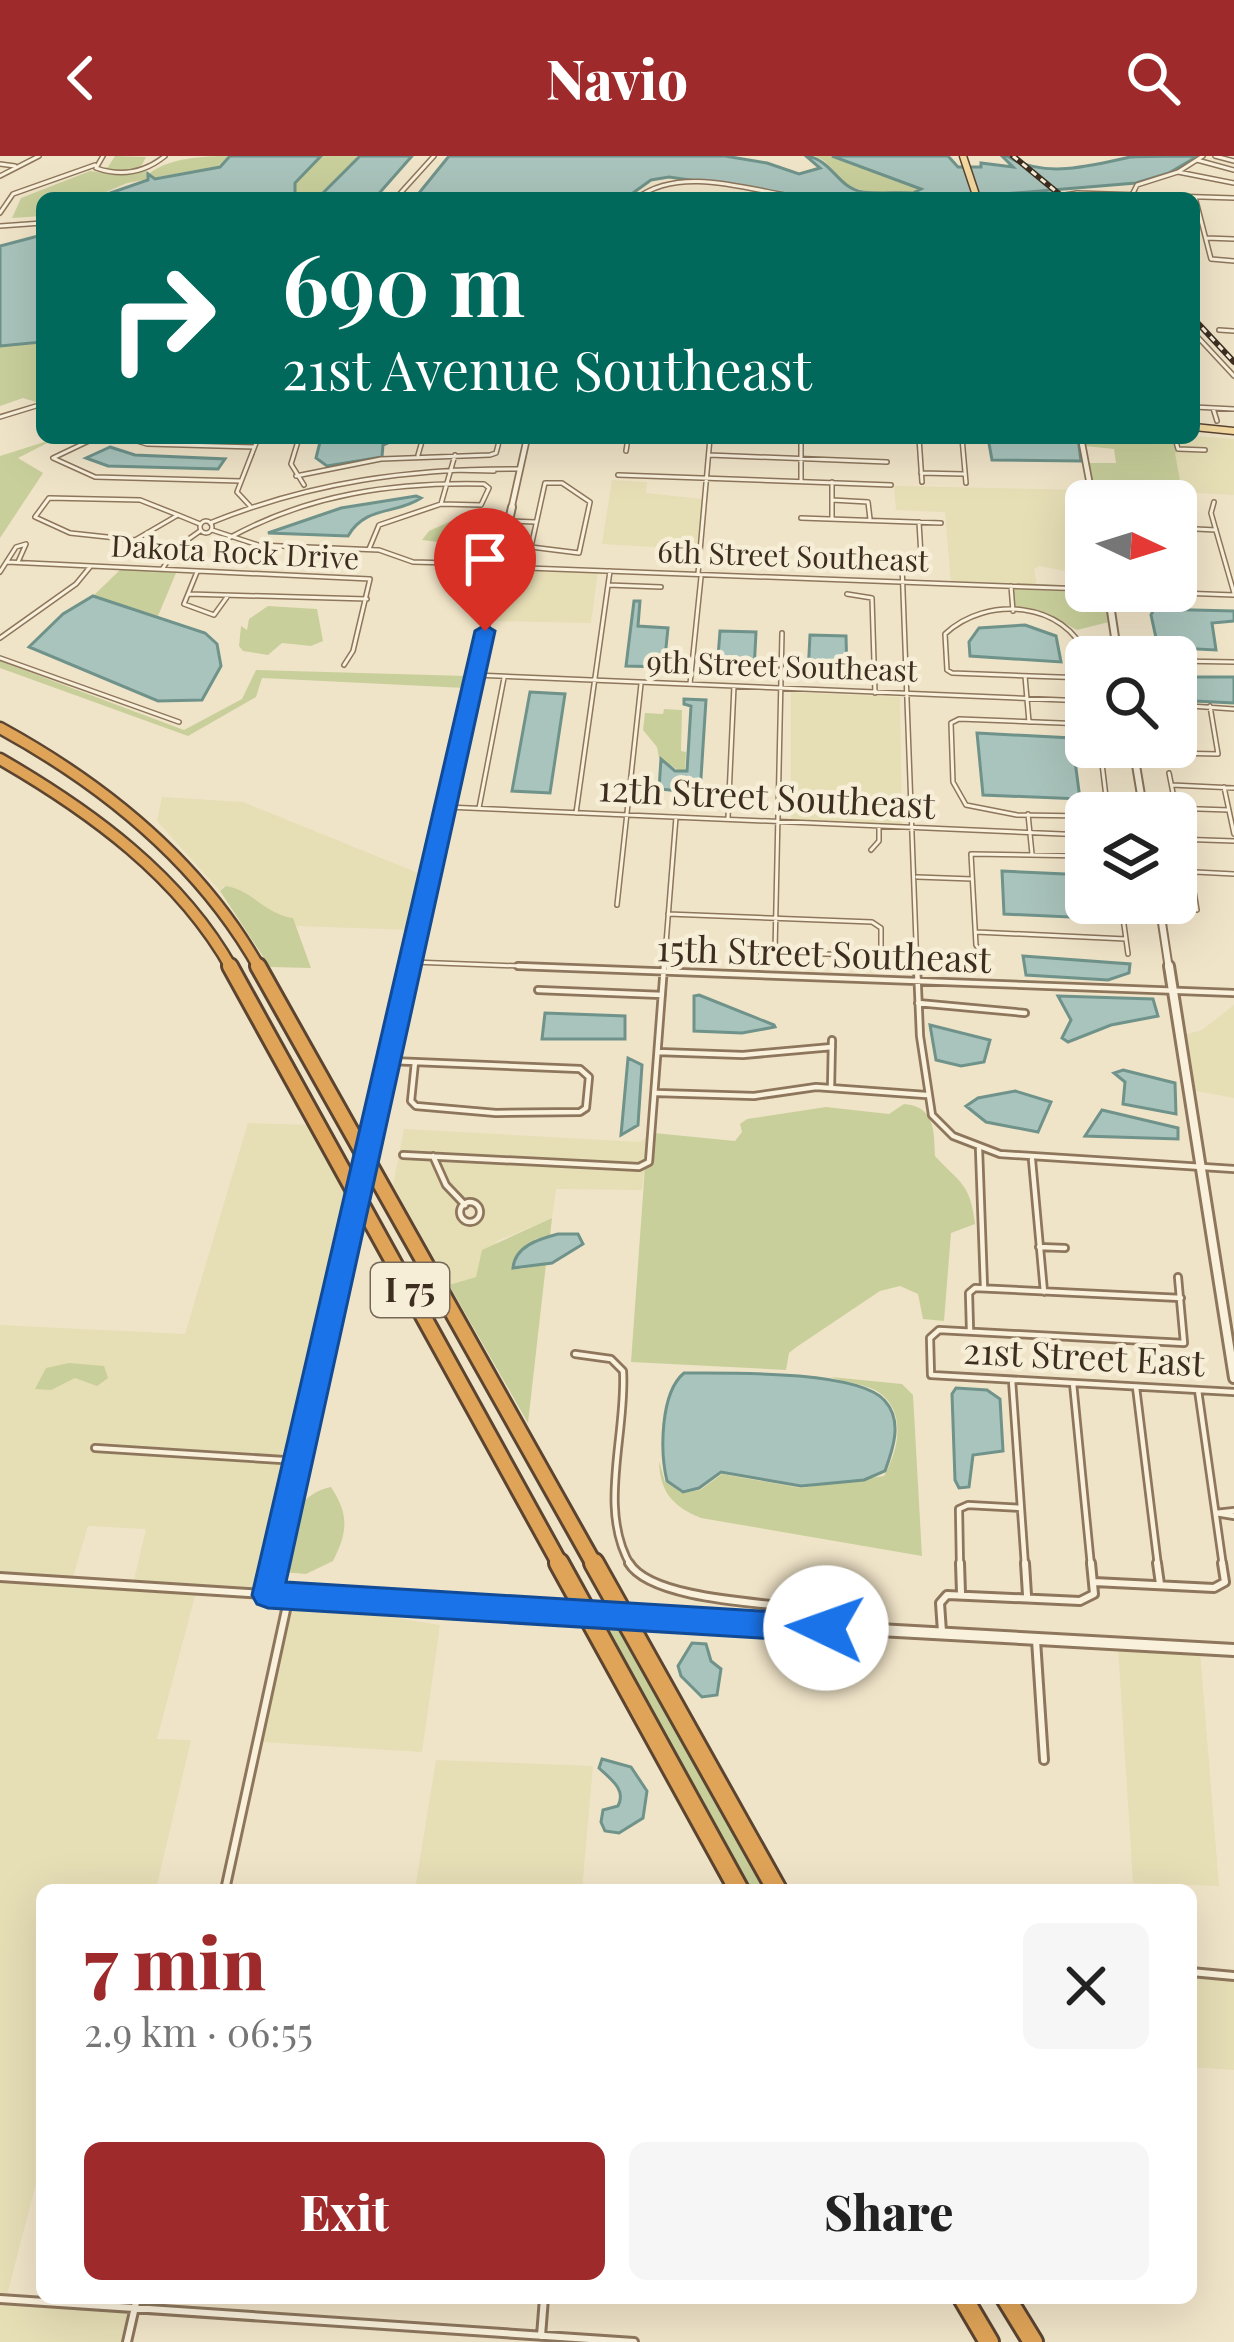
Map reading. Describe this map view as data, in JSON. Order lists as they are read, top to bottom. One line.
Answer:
{"streets":{"highway":["I 75"],"street":["Dakota Rock Drive","6th Street Southeast","9th Street Southeast","12th Street Southeast","15th Street Southeast","21st Street East"]},"north":"right","page":{"header":"Navio","turn":["690 m","21st Avenue Southeast"],"heading":["7 min","2.9 km · 06:55"],"buttons":["Exit","Share"]}}
